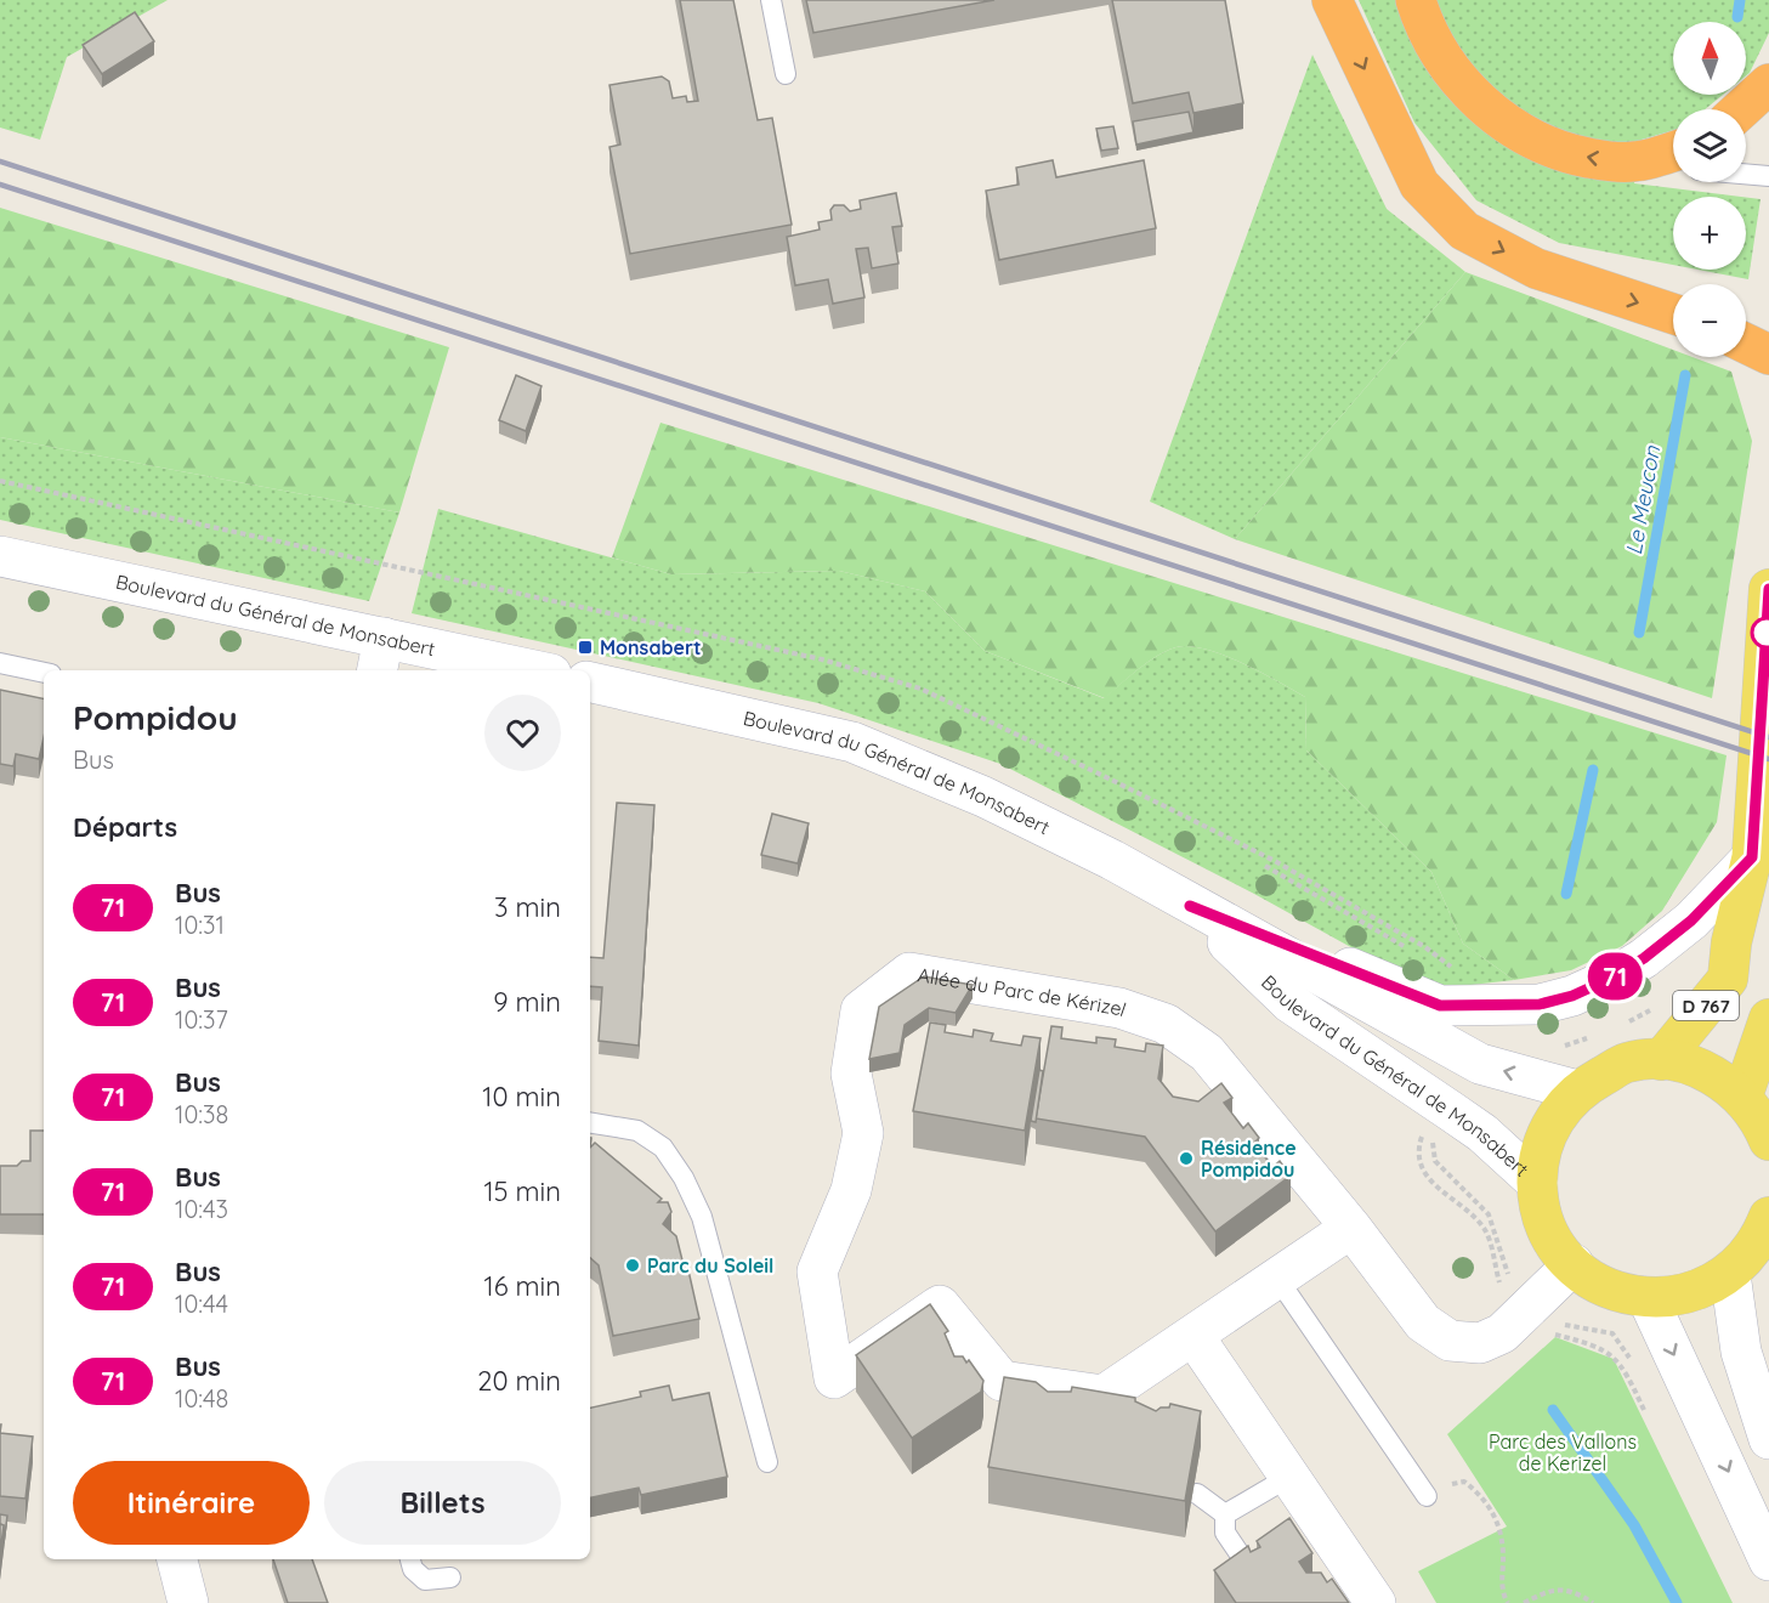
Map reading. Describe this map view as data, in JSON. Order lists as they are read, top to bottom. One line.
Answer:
{"streets":{"main road":["Boulevard du Général de Monsabert","Allée du Parc de Kérizel","D 767"]},"water":["Le Meucon"],"parks":["Parc des Vallons de Kerizel"],"places":{"transit":["Monsabert"],"other":["Résidence Pompidou","Parc du Soleil"]},"lines":["bus line 71"],"north":"top","page":{"on_map":"71","map_buttons":["+","−"],"heading":[["Pompidou","Bus"],"Départs"],"list":[{"mark":"71","name":"Bus","note":"10:31","value":"3 min"},{"mark":"71","name":"Bus","note":"10:37","value":"9 min"},{"mark":"71","name":"Bus","note":"10:38","value":"10 min"},{"mark":"71","name":"Bus","note":"10:43","value":"15 min"},{"mark":"71","name":"Bus","note":"10:44","value":"16 min"},{"mark":"71","name":"Bus","note":"10:48","value":"20 min"}],"buttons":["Itinéraire","Billets"]}}
